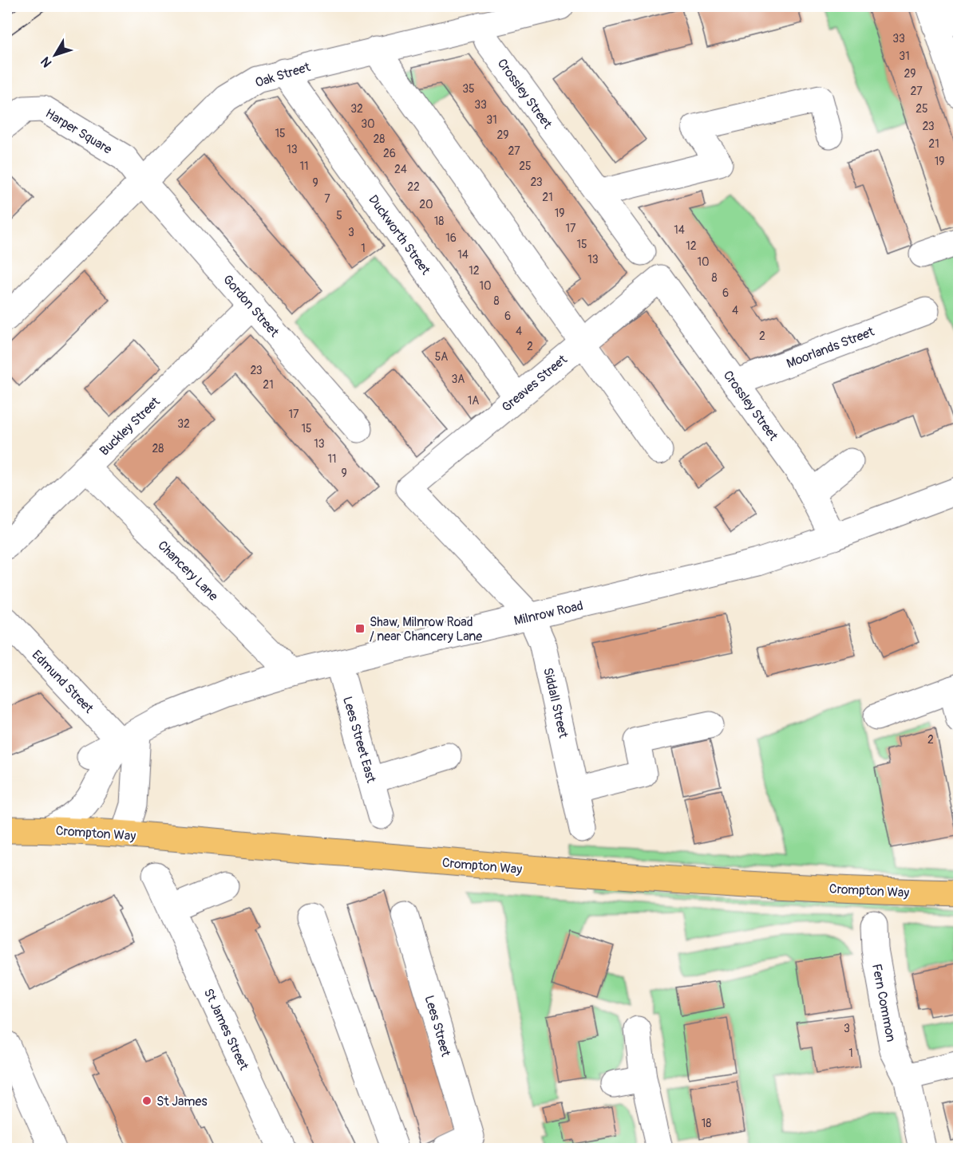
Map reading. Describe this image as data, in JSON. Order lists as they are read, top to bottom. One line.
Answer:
{"streets":{"main road":["Crompton Way"],"street":["Oak Street","Crossley Street","Harper Square","Duckworth Street","Gordon Street","Moorlands Street","Greaves Street","Buckley Street","Chancery Lane","Milnrow Road","Edmund Street","Siddall Street","Lees Street East","Fern Common","Lees Street","St James Street"]},"crossings":[["Oak Street","Crossley Street"],["Oak Street","Harper Square"],["Oak Street","Duckworth Street"],["Oak Street","Gordon Street"],["Crossley Street","Moorlands Street"],["Crossley Street","Greaves Street"],["Crossley Street","Milnrow Road"],["Harper Square","Gordon Street"],["Duckworth Street","Greaves Street"],["Gordon Street","Buckley Street"],["Greaves Street","Milnrow Road"],["Greaves Street","Siddall Street"],["Buckley Street","Chancery Lane"],["Chancery Lane","Milnrow Road"],["Milnrow Road","Edmund Street"],["Milnrow Road","Siddall Street"],["Milnrow Road","Lees Street East"]],"places":{"transit":["Shaw, Milnrow Road / near Chancery Lane"],"other":["St James"]},"house_numbers":["33","31","29","35","27","33","32","25","31","30","23","15","29","28","21","13","27","26","19","11","25","24","23","9","22","21","7","20","19","5","18","17","14","3","16","15","12","1","14","13","10","12","8","10","6","8","4","6","4","2","2","5A","23","3A","21","1A","17","32","15","13","28","11","9","2","3","1","18"],"north":"bottom left"}
